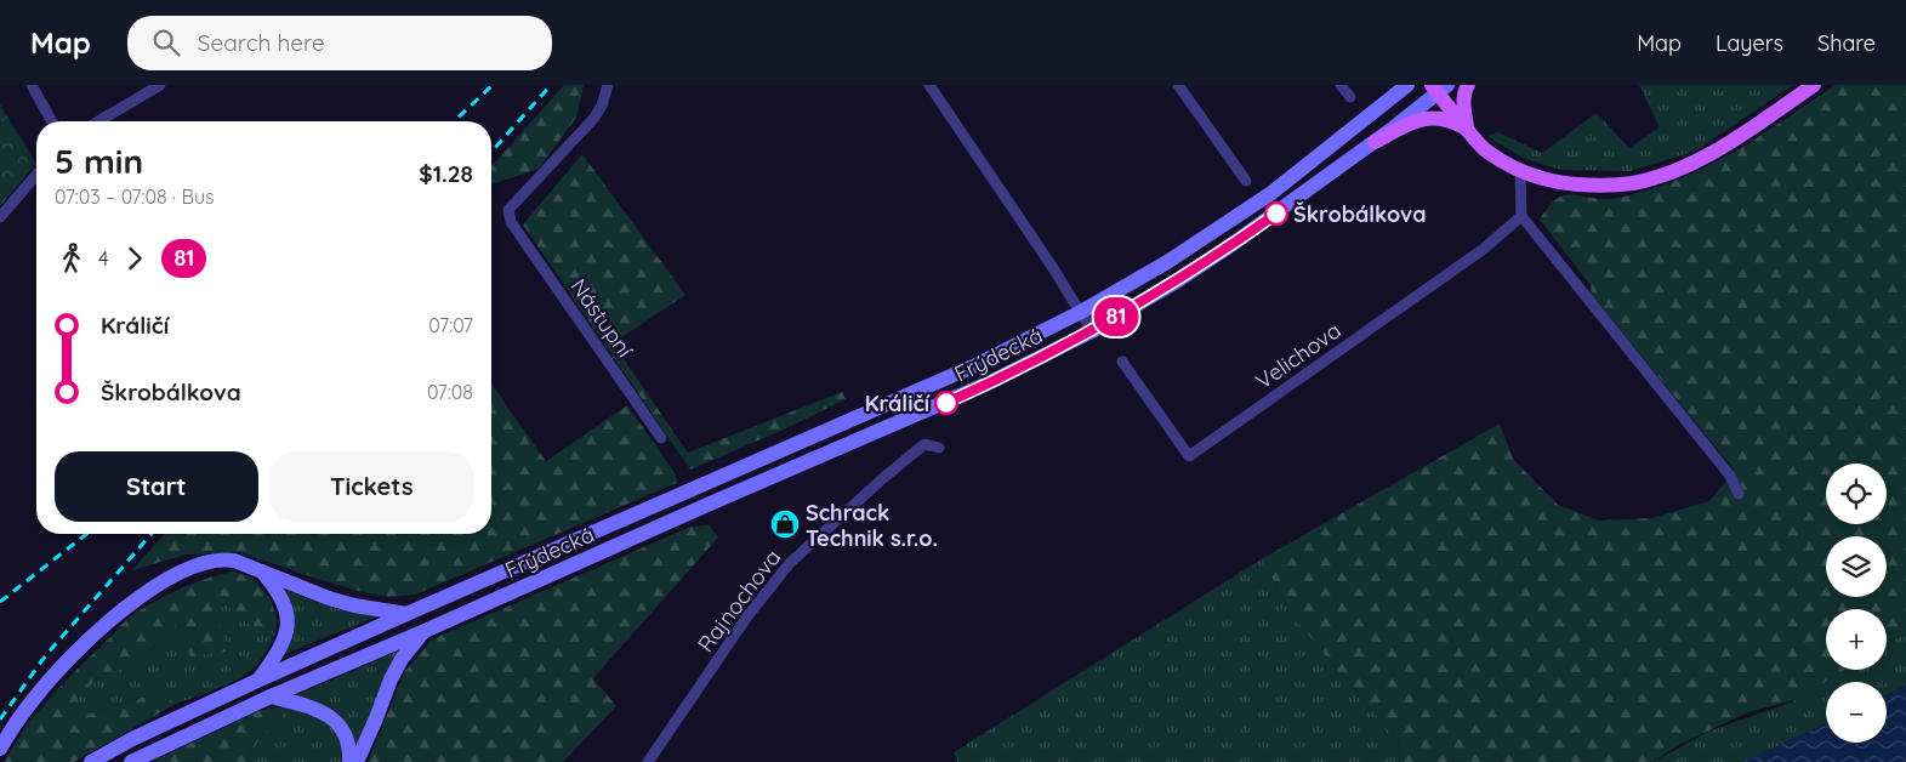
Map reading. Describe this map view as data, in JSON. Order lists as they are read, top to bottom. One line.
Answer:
{"streets":{"main road":["Frýdecká"],"street":["Nástupní","Velichova","Rajnochova"]},"places":{"other":["Škrobálkova","Králičí"],"shop":["Schrack Technik s.r.o."]},"lines":["bus line 81"],"page":{"header":"Map","search":"Search here","nav":["Map","Layers","Share"],"on_map":"81","heading":["5 min","07:03 – 07:08 · Bus","$1.28"],"legs":["4","81"],"list":[{"name":"Králičí","value":"07:07"},{"name":"Škrobálkova","value":"07:08"}],"buttons":["Start","Tickets"],"map_buttons":["+","−"]}}
